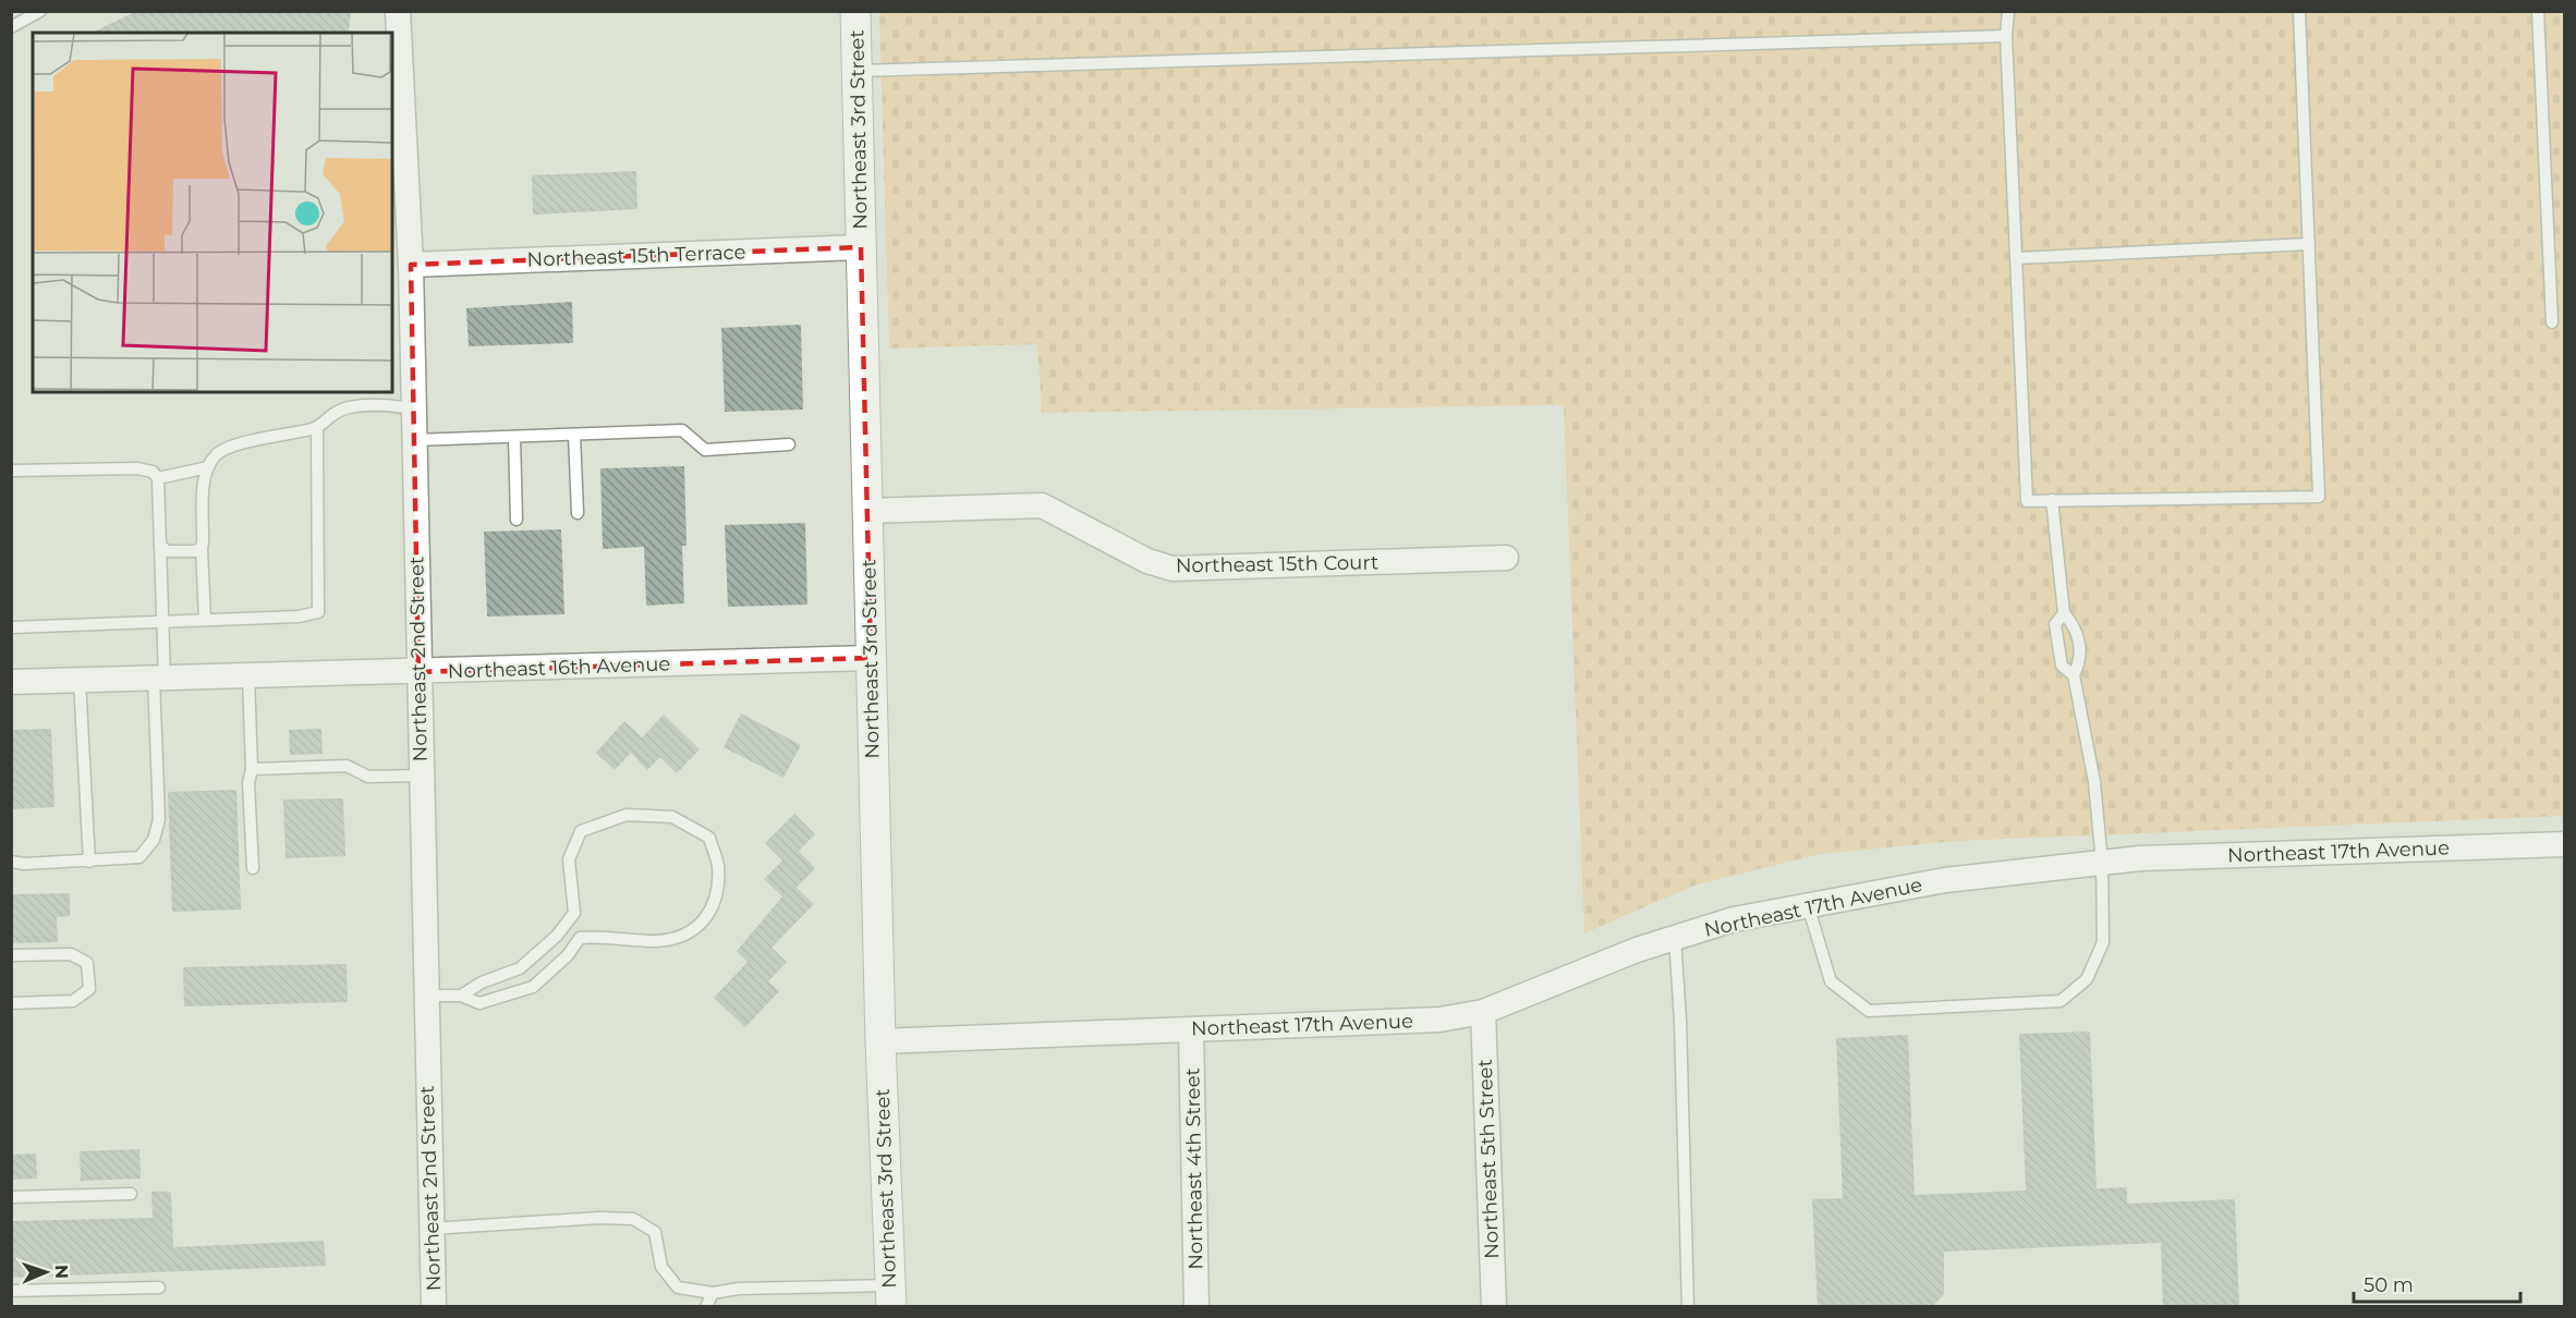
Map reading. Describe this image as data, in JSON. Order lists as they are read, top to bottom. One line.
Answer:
{"streets":{"street":["Northeast 3rd Street","Northeast 15th Terrace","Northeast 15th Court","Northeast 2nd Street","Northeast 16th Avenue","Northeast 17th Avenue","Northeast 5th Street","Northeast 4th Street"]},"crossings":[["Northeast 3rd Street","Northeast 15th Terrace"],["Northeast 3rd Street","Northeast 15th Court"],["Northeast 3rd Street","Northeast 16th Avenue"],["Northeast 3rd Street","Northeast 17th Avenue"],["Northeast 15th Terrace","Northeast 2nd Street"],["Northeast 2nd Street","Northeast 16th Avenue"],["Northeast 17th Avenue","Northeast 5th Street"],["Northeast 17th Avenue","Northeast 4th Street"]],"scale_bar":"50 m","north":"right"}
